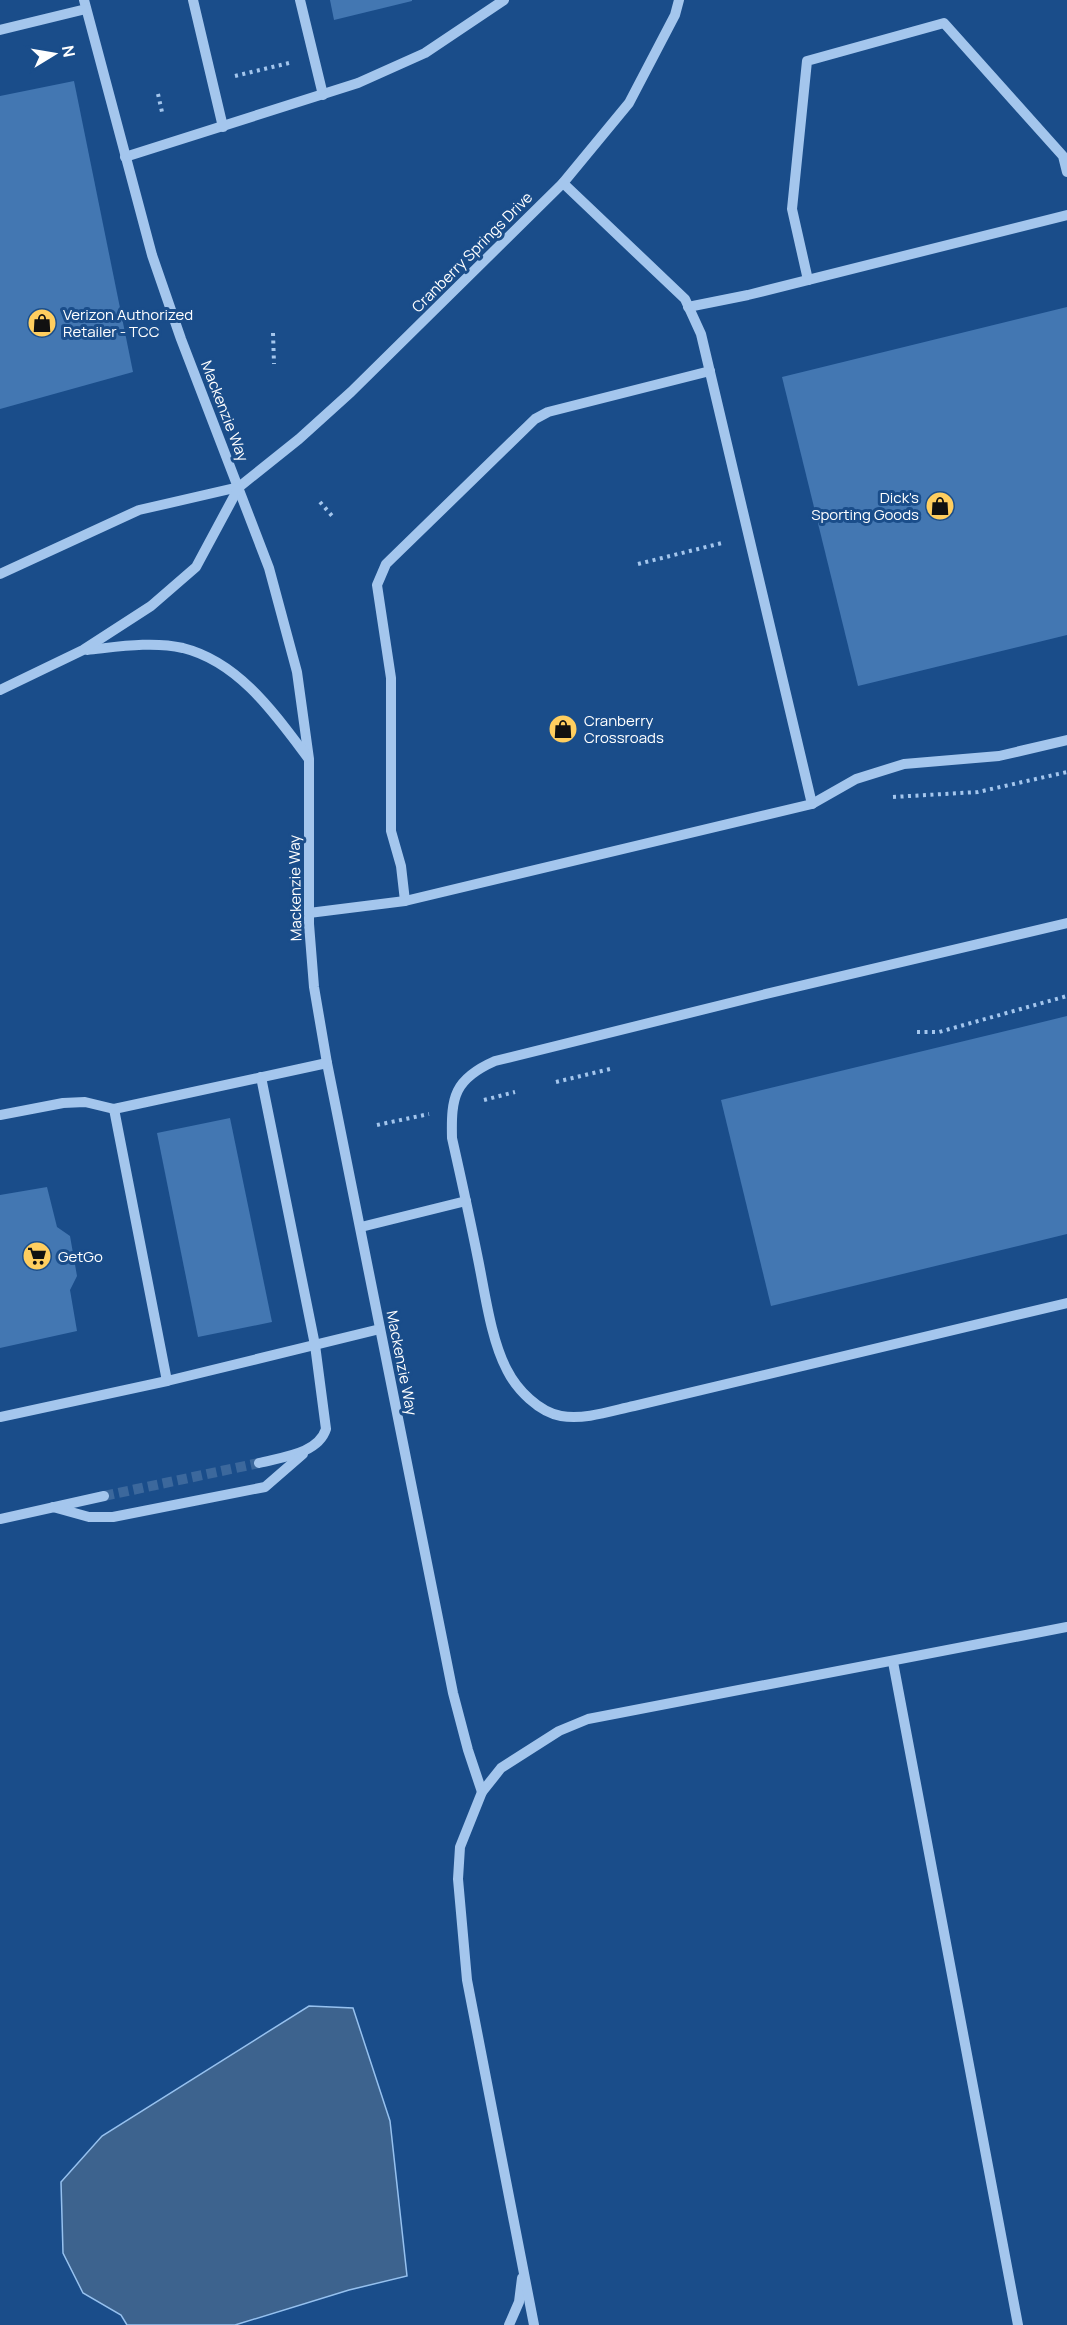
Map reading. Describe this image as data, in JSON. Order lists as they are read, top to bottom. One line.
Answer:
{"streets":{"street":["Cranberry Springs Drive","Mackenzie Way"]},"crossings":[["Cranberry Springs Drive","Mackenzie Way"]],"places":{"shop":["Verizon Authorized Retailer - TCC","Dick's Sporting Goods","Cranberry Crossroads"],"supermarket":["GetGo"]},"north":"right"}
